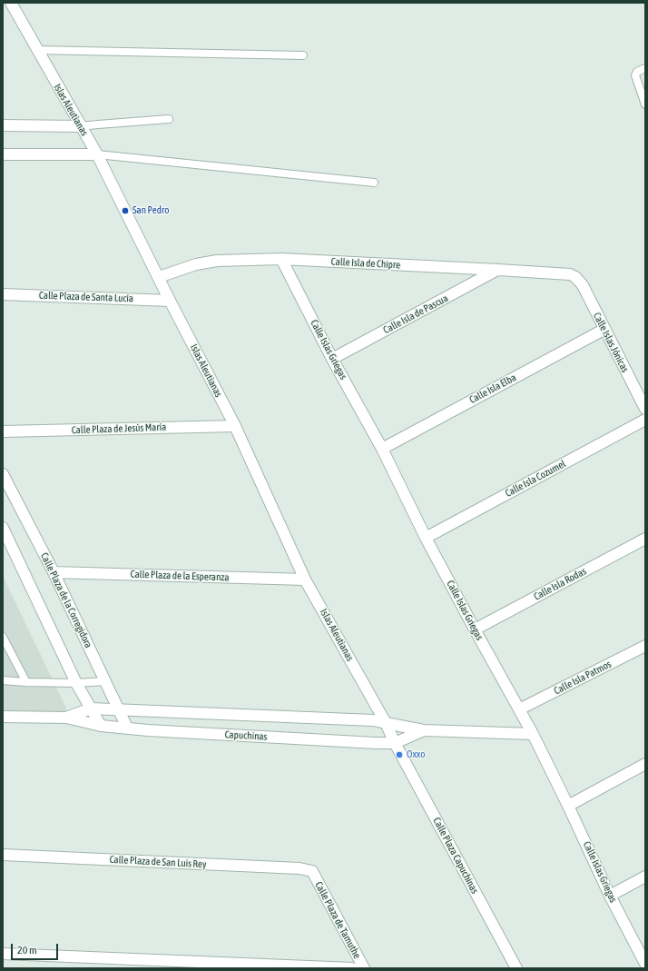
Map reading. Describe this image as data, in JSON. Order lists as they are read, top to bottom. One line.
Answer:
{"streets":{"street":["Islas Aleutianas","Calle Isla de Chipre","Calle Plaza de Santa Lucía","Calle Isla de Pascua","Calle Islas Jónicas","Calle Islas Griegas","Calle Isla Elba","Calle Plaza de Jesús María","Calle Isla Cozumel","Calle Plaza de la Esperanza","Calle Isla Rodas","Calle Plaza de la Corregidora","Calle Isla Patmos","Capuchinas","Calle Plaza Capuchinas","Calle Plaza de San Luis Rey","Calle Plaza de Tamuthe"]},"crossings":[["Islas Aleutianas","Calle Isla de Chipre"],["Islas Aleutianas","Calle Plaza de Santa Lucía"],["Islas Aleutianas","Calle Plaza de Jesús María"],["Islas Aleutianas","Calle Plaza de la Esperanza"],["Islas Aleutianas","Capuchinas"],["Islas Aleutianas","Calle Plaza Capuchinas"],["Calle Isla de Chipre","Calle Isla de Pascua"],["Calle Isla de Chipre","Calle Islas Jónicas"],["Calle Isla de Chipre","Calle Islas Griegas"],["Calle Isla de Pascua","Calle Islas Griegas"],["Calle Islas Jónicas","Calle Isla Elba"],["Calle Islas Griegas","Calle Isla Elba"],["Calle Islas Griegas","Calle Isla Cozumel"],["Calle Islas Griegas","Calle Isla Rodas"],["Calle Islas Griegas","Calle Isla Patmos"],["Calle Islas Griegas","Capuchinas"],["Calle Plaza de la Esperanza","Calle Plaza de la Corregidora"],["Calle Plaza de la Corregidora","Capuchinas"],["Capuchinas","Calle Plaza Capuchinas"],["Calle Plaza de San Luis Rey","Calle Plaza de Tamuthe"]],"places":["San Pedro","Oxxo"],"scale_bar":"20 m"}
